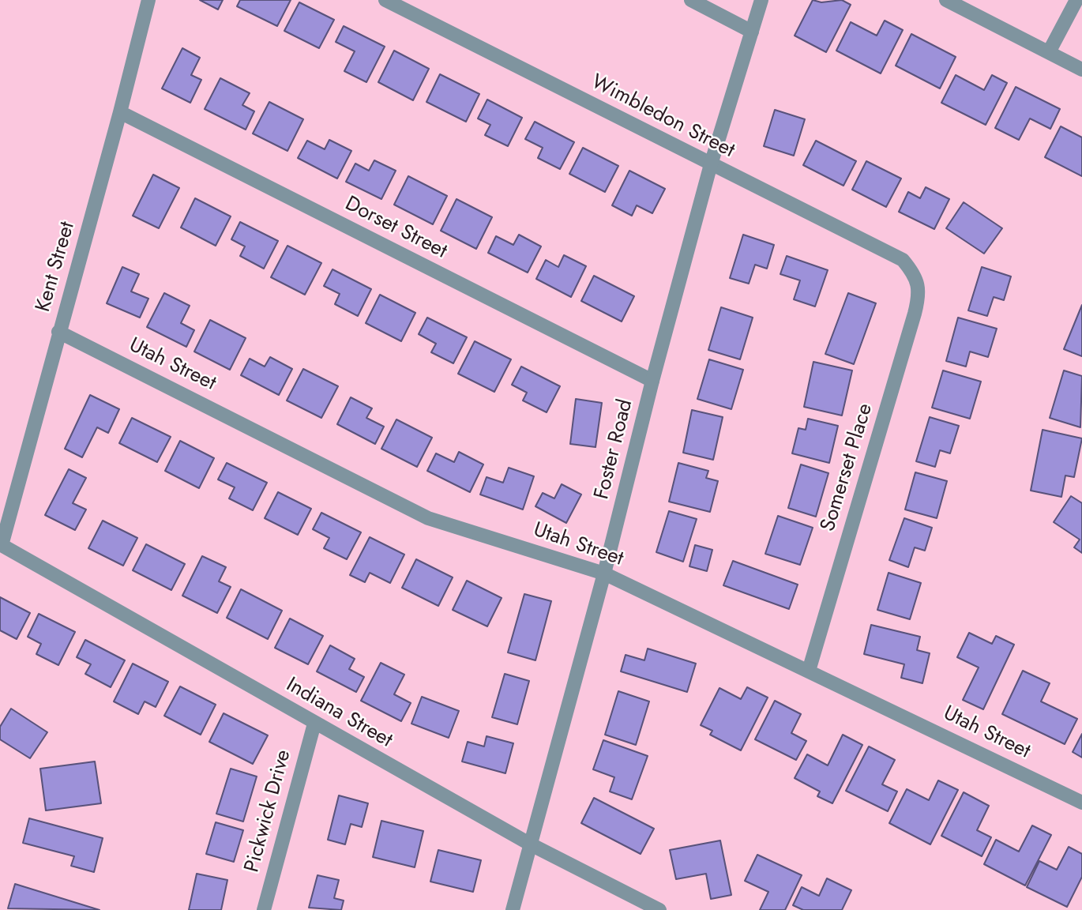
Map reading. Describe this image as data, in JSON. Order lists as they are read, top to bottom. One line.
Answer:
{"streets":{"street":["Wimbledon Street","Dorset Street","Kent Street","Utah Street","Foster Road","Somerset Place","Indiana Street","Pickwick Drive"]},"crossings":[["Wimbledon Street","Foster Road"],["Wimbledon Street","Somerset Place"],["Dorset Street","Kent Street"],["Dorset Street","Foster Road"],["Kent Street","Utah Street"],["Kent Street","Indiana Street"],["Utah Street","Foster Road"],["Utah Street","Somerset Place"],["Foster Road","Indiana Street"],["Indiana Street","Pickwick Drive"]]}
